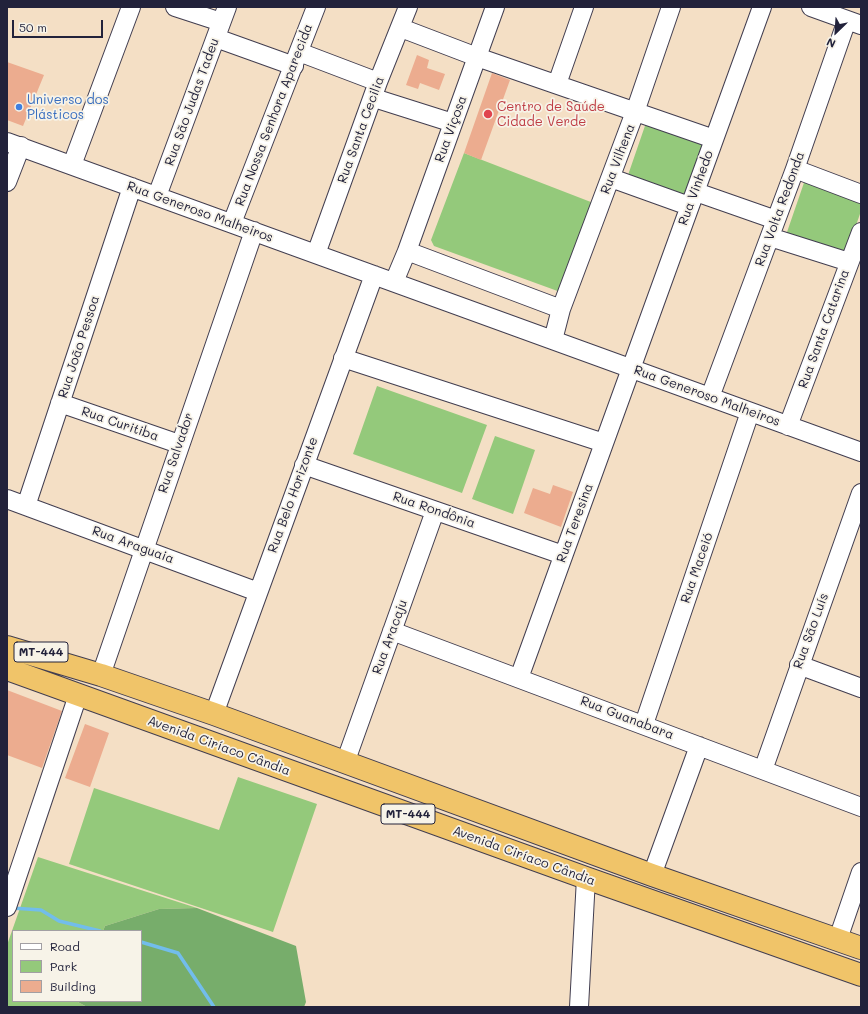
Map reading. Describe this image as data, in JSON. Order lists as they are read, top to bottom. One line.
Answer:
{"streets":{"highway":["MT-444","Avenida Ciríaco Cândia"],"street":["Rua São Judas Tadeu","Rua Nossa Senhora Aparecida","Rua Viçosa","Rua Santa Cecilia","Rua Vilhena","Rua Vinhedo","Rua Volta Redonda","Rua Generoso Malheiros","Rua Santa Catarina","Rua João Pessoa","Rua Curitiba","Rua Salvador","Rua Belo Horizonte","Rua Rondônia","Rua Teresina","Rua Araguaia","Rua Maceió","Rua São Luís","Rua Aracaju","Rua Guanabara"]},"crossings":[["Rua São Judas Tadeu","Rua Generoso Malheiros"],["Rua Nossa Senhora Aparecida","Rua Generoso Malheiros"],["Rua Santa Cecilia","Rua Generoso Malheiros"],["Rua Vinhedo","Rua Generoso Malheiros"],["Rua Vinhedo","Rua Teresina"],["Rua Volta Redonda","Rua Generoso Malheiros"],["Rua Generoso Malheiros","Rua Santa Catarina"],["Rua Generoso Malheiros","Rua João Pessoa"],["Rua Generoso Malheiros","Rua Salvador"],["Rua Generoso Malheiros","Rua Belo Horizonte"],["Rua Generoso Malheiros","Rua Teresina"],["Rua Generoso Malheiros","Rua Maceió"],["Rua João Pessoa","Rua Curitiba"],["Rua João Pessoa","Rua Araguaia"],["Rua Curitiba","Rua Salvador"],["Rua Salvador","Rua Araguaia"],["Rua Salvador","Avenida Ciríaco Cândia"],["Rua Belo Horizonte","Rua Rondônia"],["Rua Belo Horizonte","Rua Araguaia"],["Rua Belo Horizonte","Avenida Ciríaco Cândia"],["Rua Rondônia","Rua Teresina"],["Rua Rondônia","Rua Aracaju"],["Rua Teresina","Rua Guanabara"],["Rua Maceió","Rua Guanabara"],["Rua São Luís","Rua Guanabara"],["Rua Aracaju","Rua Guanabara"],["Rua Aracaju","Avenida Ciríaco Cândia"],["MT-444","Avenida Ciríaco Cândia"]],"places":["Universo dos Plásticos","Centro de Saúde Cidade Verde"],"legend":["Road","Park","Building"],"scale_bar":"50 m","north":"bottom left"}
